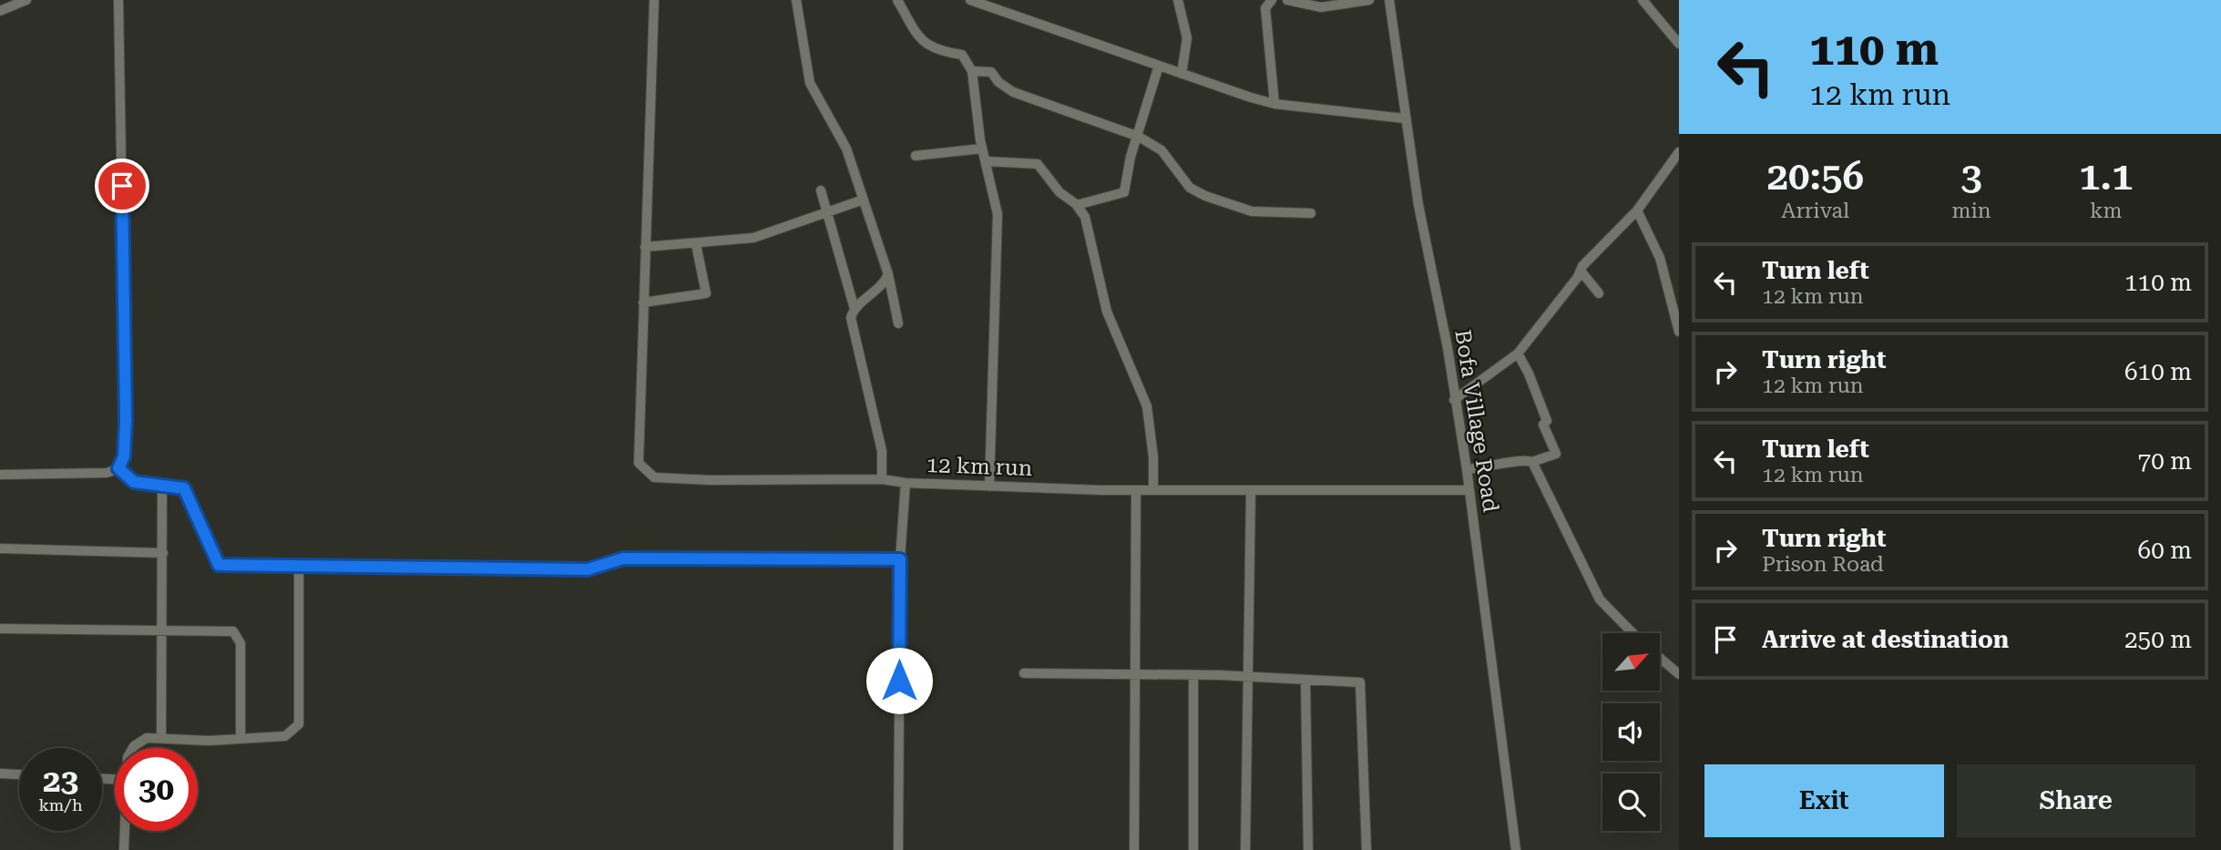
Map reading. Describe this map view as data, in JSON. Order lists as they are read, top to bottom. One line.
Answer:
{"streets":{"street":["Bofa Village Road","12 km run"]},"crossings":[["Bofa Village Road","12 km run"]],"north":"top right","page":{"turn":["110 m","12 km run"],"eta":["20:56","Arrival","3","min","1.1","km"],"list":[{"name":"Turn left","note":"12 km run","value":"110 m"},{"name":"Turn right","note":"12 km run","value":"610 m"},{"name":"Turn left","note":"12 km run","value":"70 m"},{"name":"Turn right","note":"Prison Road","value":"60 m"},{"name":"Arrive at destination","value":"250 m"}],"speed":"23 km/h","limit":"30","buttons":["Exit","Share"]}}
